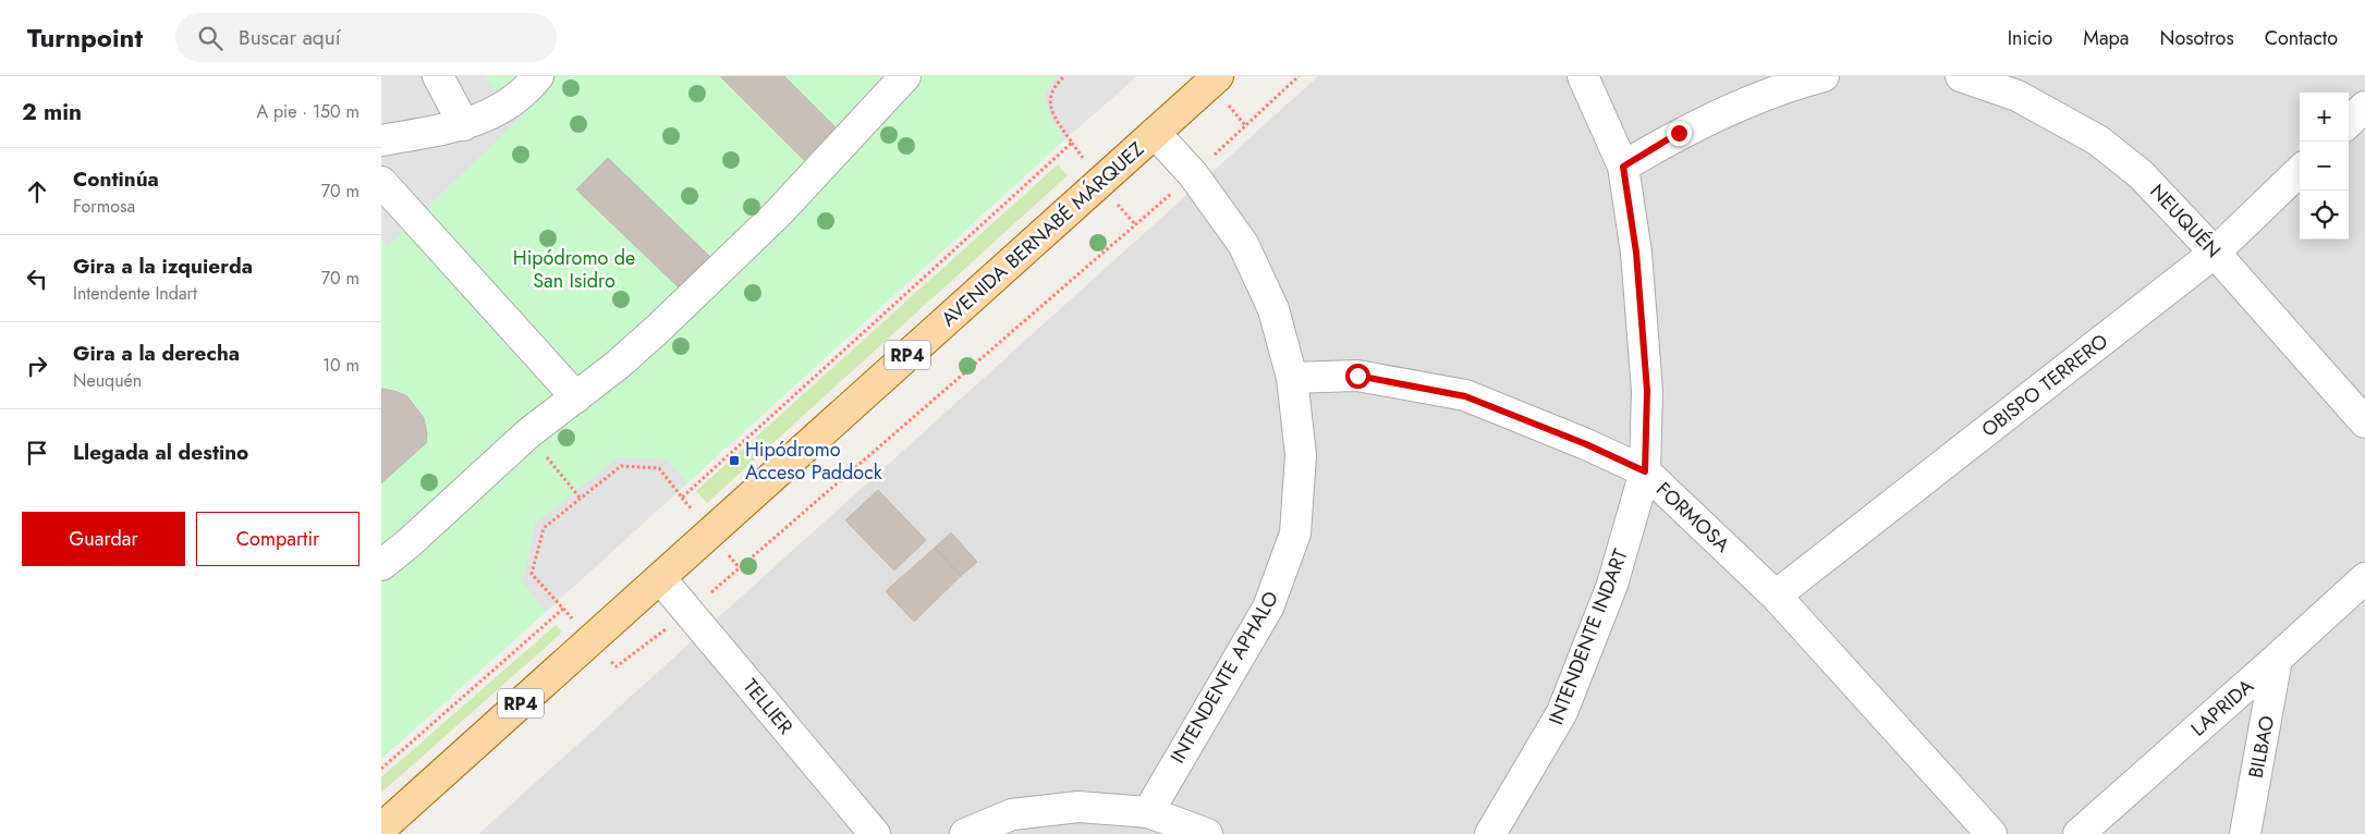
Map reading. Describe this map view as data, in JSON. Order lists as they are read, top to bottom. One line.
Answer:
{"streets":{"main road":["AVENIDA BERNABÉ MÁRQUEZ","RP4"],"street":["NEUQUÉN","OBISPO TERRERO","FORMOSA","INTENDENTE INDART","INTENDENTE APHALO","TELLIER","LAPRIDA","BILBAO"]},"crossings":[["NEUQUÉN","OBISPO TERRERO"],["AVENIDA BERNABÉ MÁRQUEZ","INTENDENTE APHALO"],["AVENIDA BERNABÉ MÁRQUEZ","TELLIER"],["OBISPO TERRERO","FORMOSA"],["FORMOSA","INTENDENTE INDART"],["FORMOSA","INTENDENTE APHALO"],["LAPRIDA","BILBAO"]],"parks":["Hipódromo de San Isidro"],"places":{"transit":["Hipódromo Acceso Paddock"]},"page":{"header":"Turnpoint","search":"Buscar aquí","nav":["Inicio","Mapa","Nosotros","Contacto"],"heading":["2 min","A pie · 150 m"],"map_buttons":["+","−"],"list":[["Continúa","Formosa","70 m"],["Gira a la izquierda","Intendente Indart","70 m"],["Gira a la derecha","Neuquén","10 m"],"Llegada al destino"],"buttons":["Guardar","Compartir"]}}
